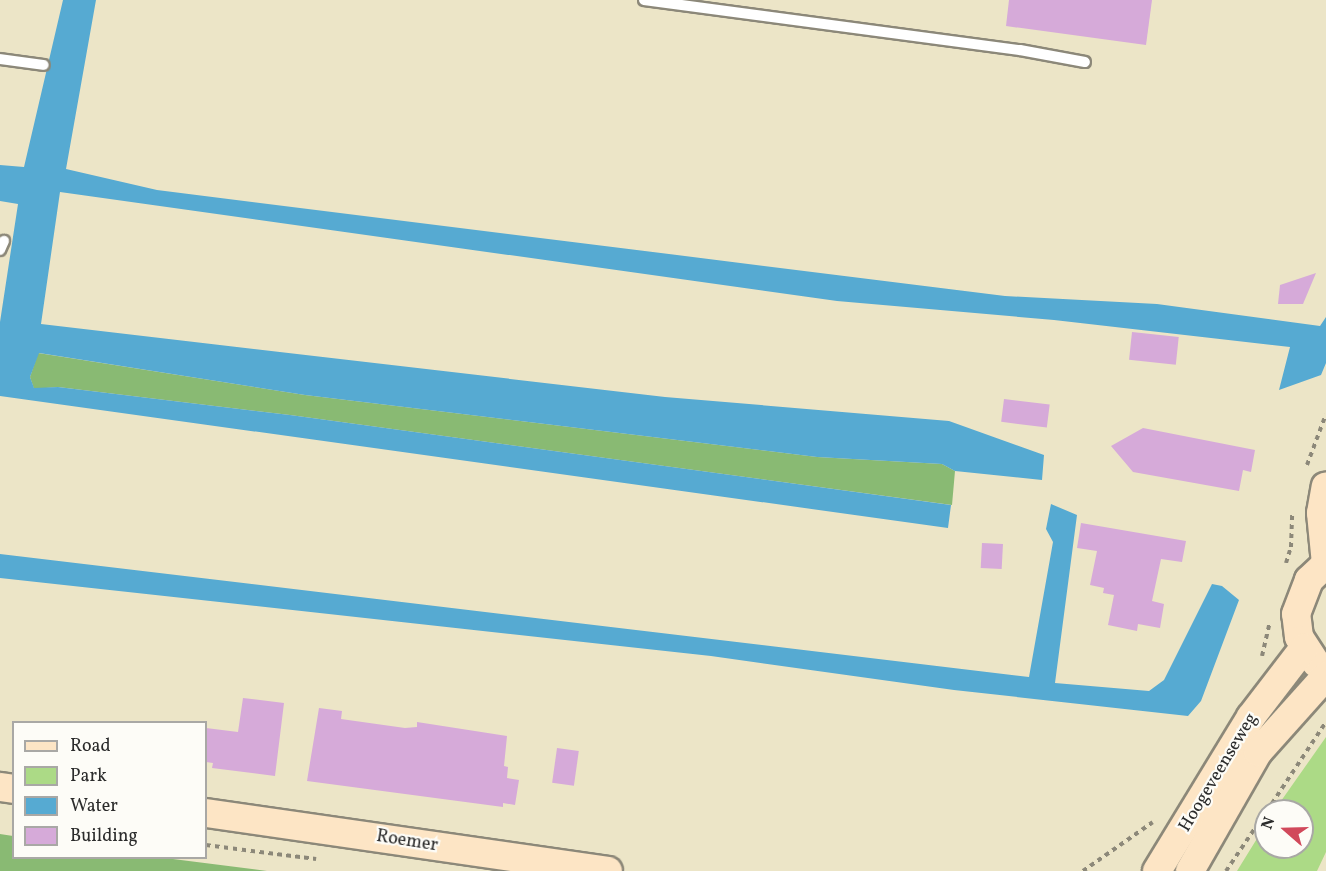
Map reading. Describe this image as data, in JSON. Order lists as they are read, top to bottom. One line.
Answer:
{"streets":{"main road":["Hoogeveenseweg","Roemer"]},"legend":["Road","Park","Water","Building"],"north":"left"}
